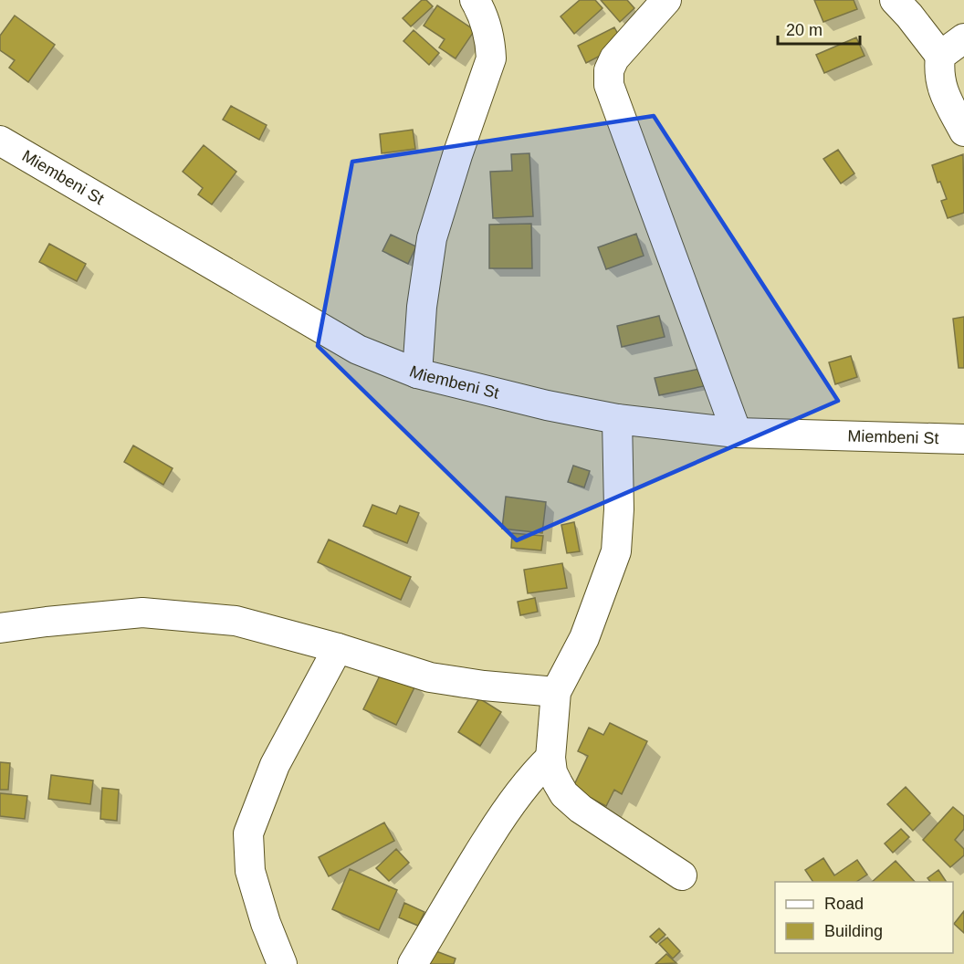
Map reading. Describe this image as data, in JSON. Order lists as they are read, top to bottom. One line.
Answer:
{"streets":{"street":["Miembeni St"]},"legend":["Road","Building"],"scale_bar":"20 m"}
